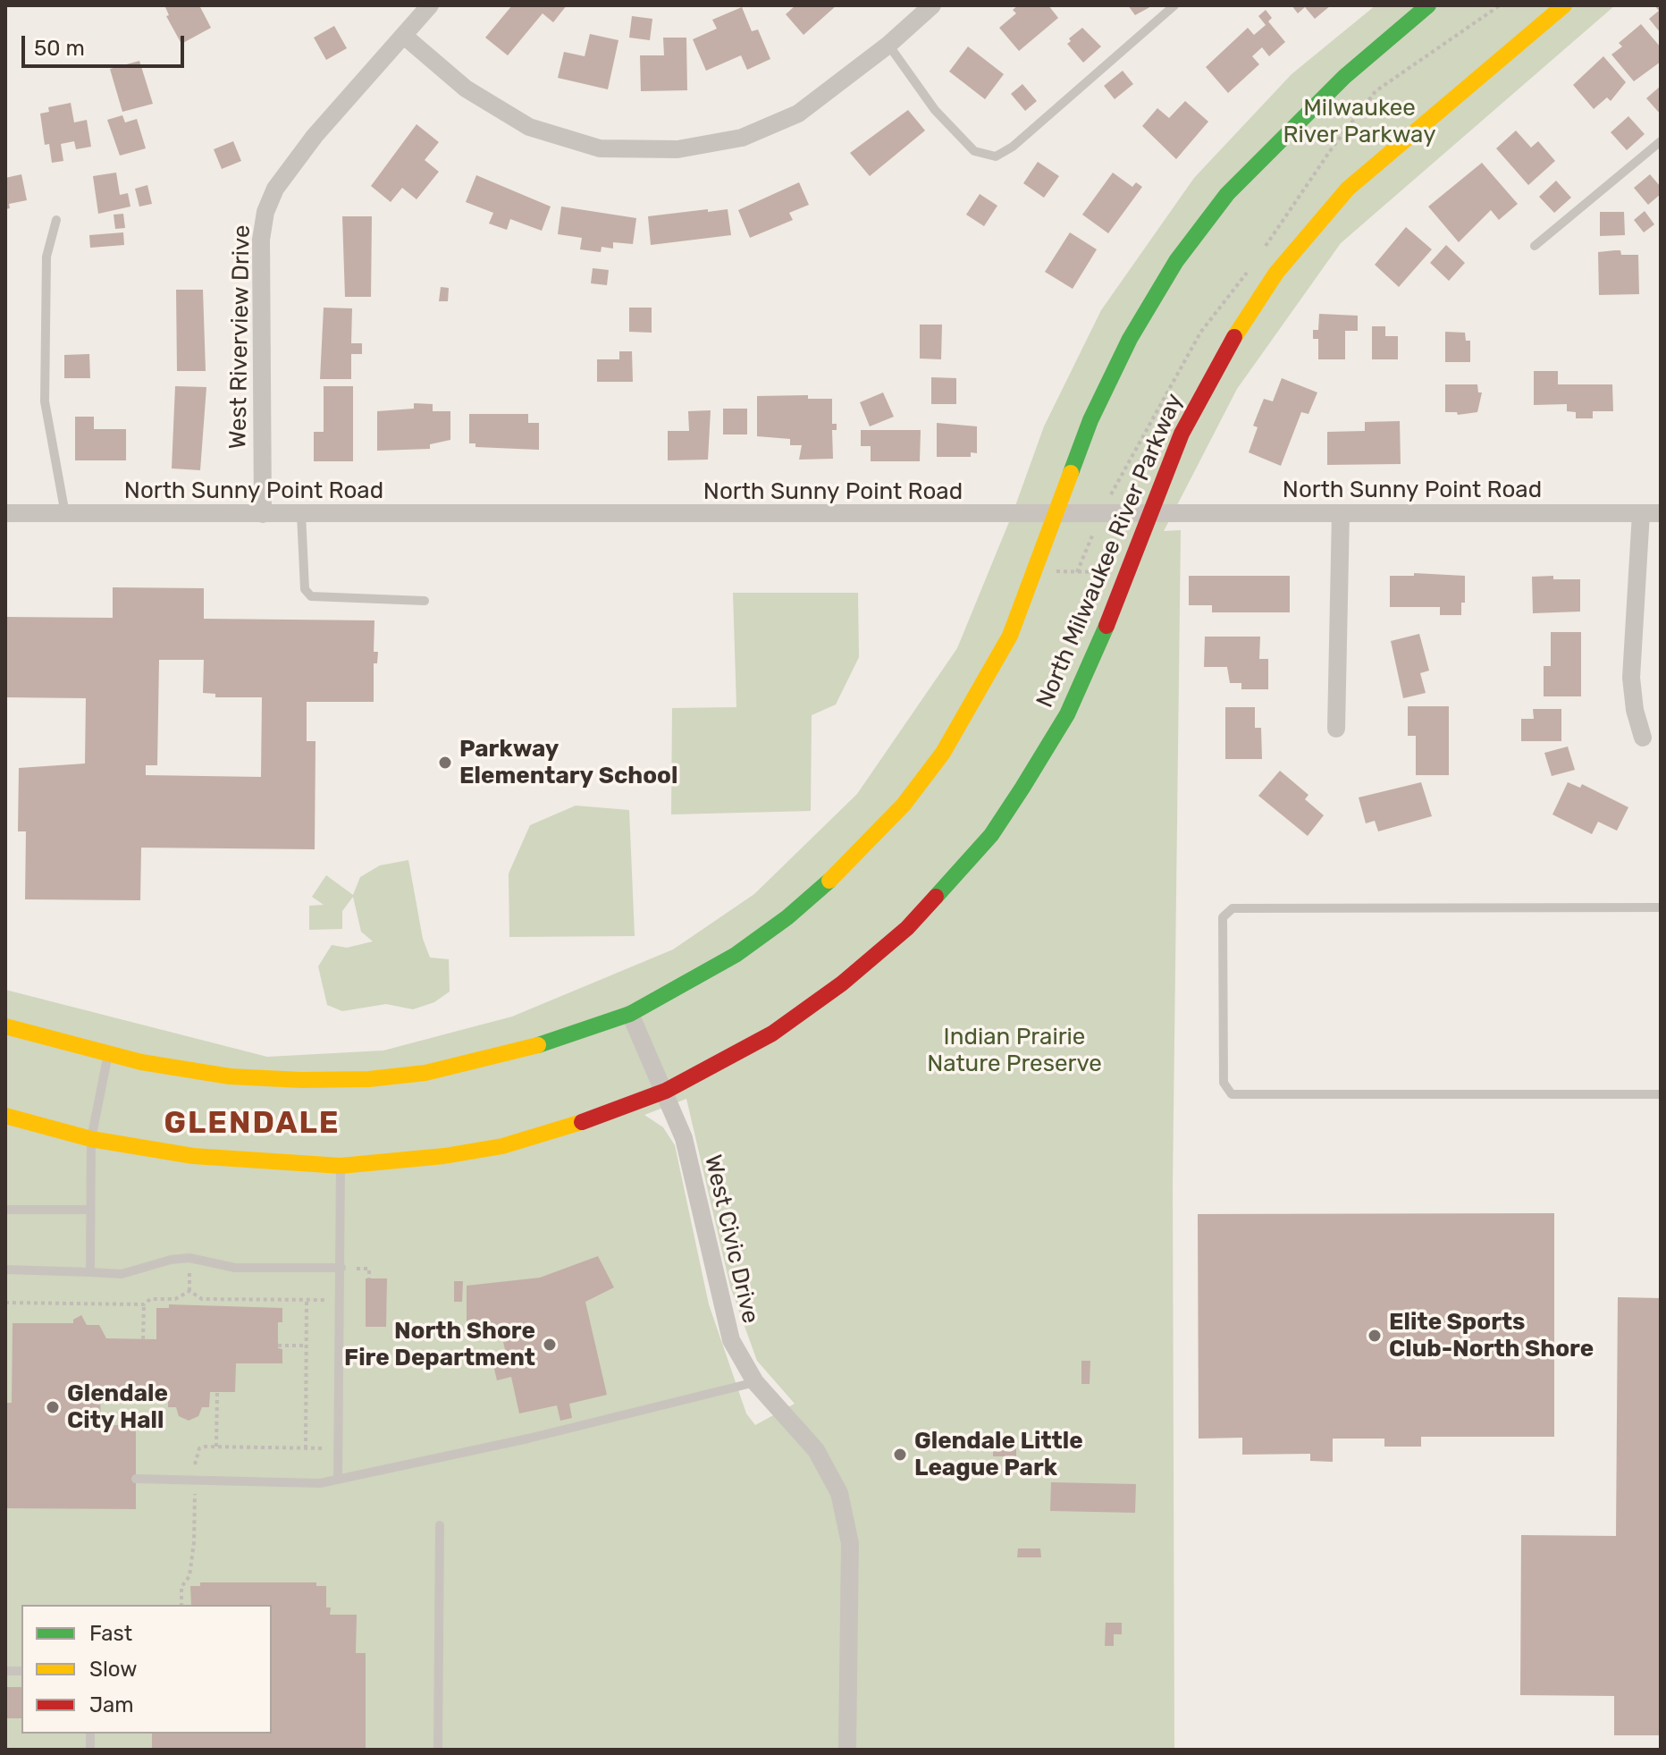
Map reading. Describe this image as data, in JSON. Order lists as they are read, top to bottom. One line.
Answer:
{"streets":{"street":["West Riverview Drive","North Sunny Point Road","North Milwaukee River Parkway","West Civic Drive"]},"crossings":[["West Riverview Drive","North Sunny Point Road"],["North Sunny Point Road","North Milwaukee River Parkway"],["North Milwaukee River Parkway","West Civic Drive"]],"districts":["GLENDALE"],"parks":["Milwaukee River Parkway","Indian Prairie Nature Preserve"],"places":["Parkway Elementary School","Elite Sports Club-North Shore","North Shore Fire Department","Glendale City Hall","Glendale Little League Park"],"legend":["Fast","Slow","Jam"],"scale_bar":"50 m"}
